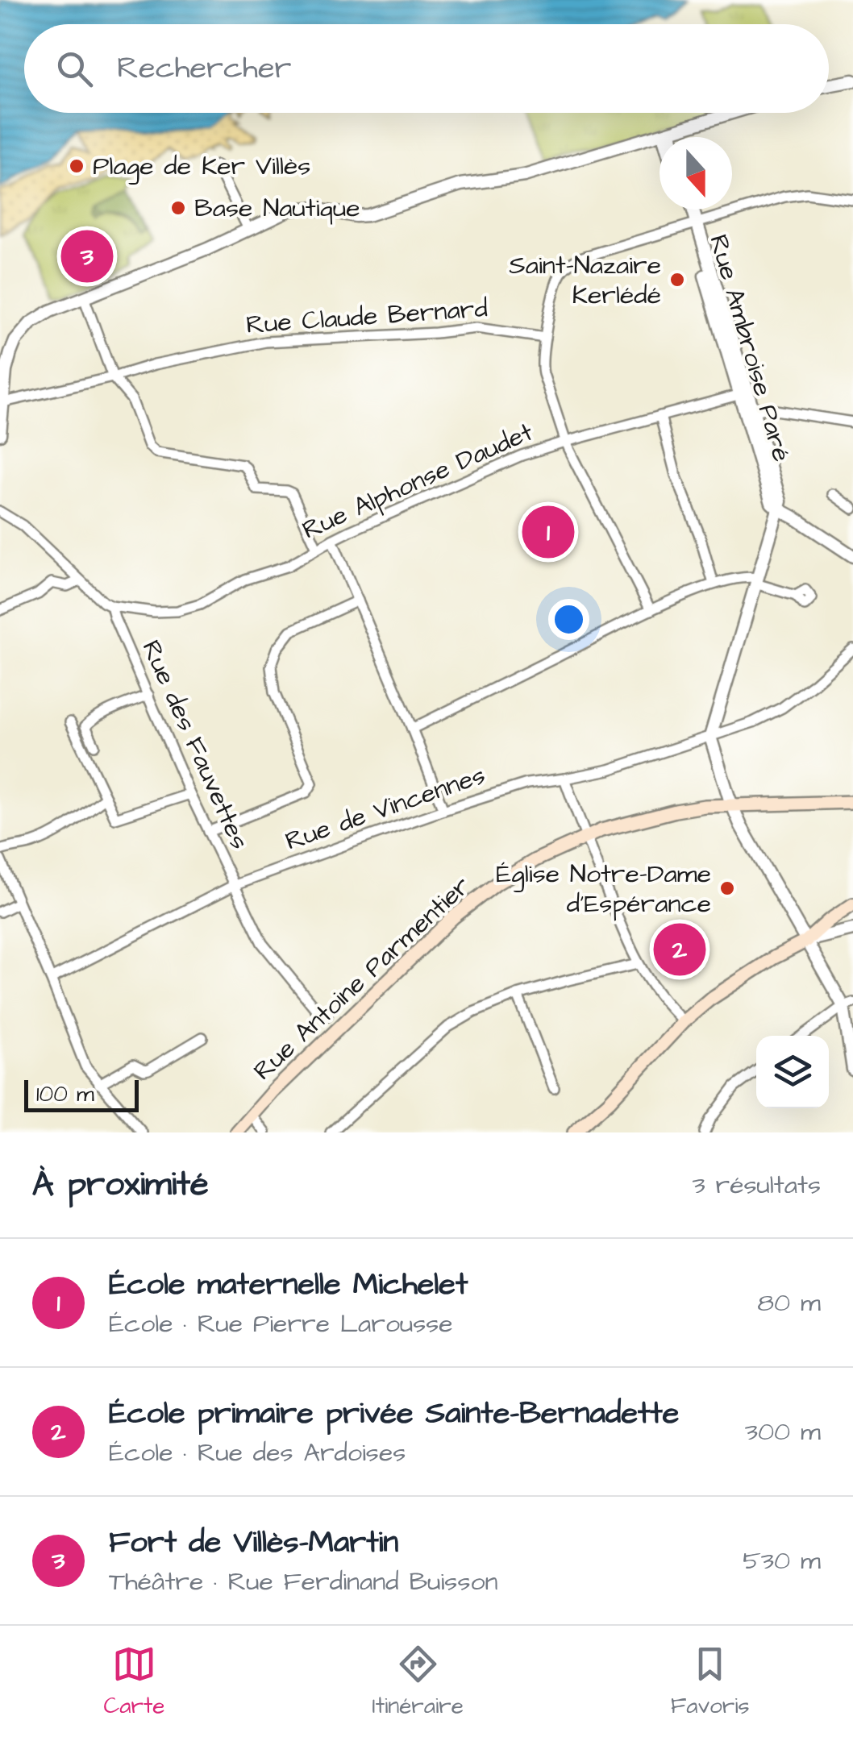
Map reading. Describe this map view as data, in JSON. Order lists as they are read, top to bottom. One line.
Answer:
{"streets":{"main road":["Rue Antoine Parmentier"],"street":["Rue Claude Bernard","Rue Ambroise Paré","Rue Alphonse Daudet","Rue des Fauvettes","Rue de Vincennes"]},"crossings":[["Rue Ambroise Paré","Rue Alphonse Daudet"],["Rue Alphonse Daudet","Rue des Fauvettes"],["Rue des Fauvettes","Rue de Vincennes"]],"places":["Plage de Ker Villès","Base Nautique","Saint-Nazaire Kerlédé","Église Notre-Dame d'Espérance"],"scale_bar":"100 m","north":"bottom","page":{"search":"Rechercher","pins":["3","1","2"],"scale":"100 m","heading":["À proximité","3 résultats"],"list":[{"mark":"1","name":"École maternelle Michelet","note":"École · Rue Pierre Larousse","value":"80 m"},{"mark":"2","name":"École primaire privée Sainte-Bernadette","note":"École · Rue des Ardoises","value":"300 m"},{"mark":"3","name":"Fort de Villès-Martin","note":"Théâtre · Rue Ferdinand Buisson","value":"530 m"}],"nav":["Carte","Itinéraire","Favoris"]}}
